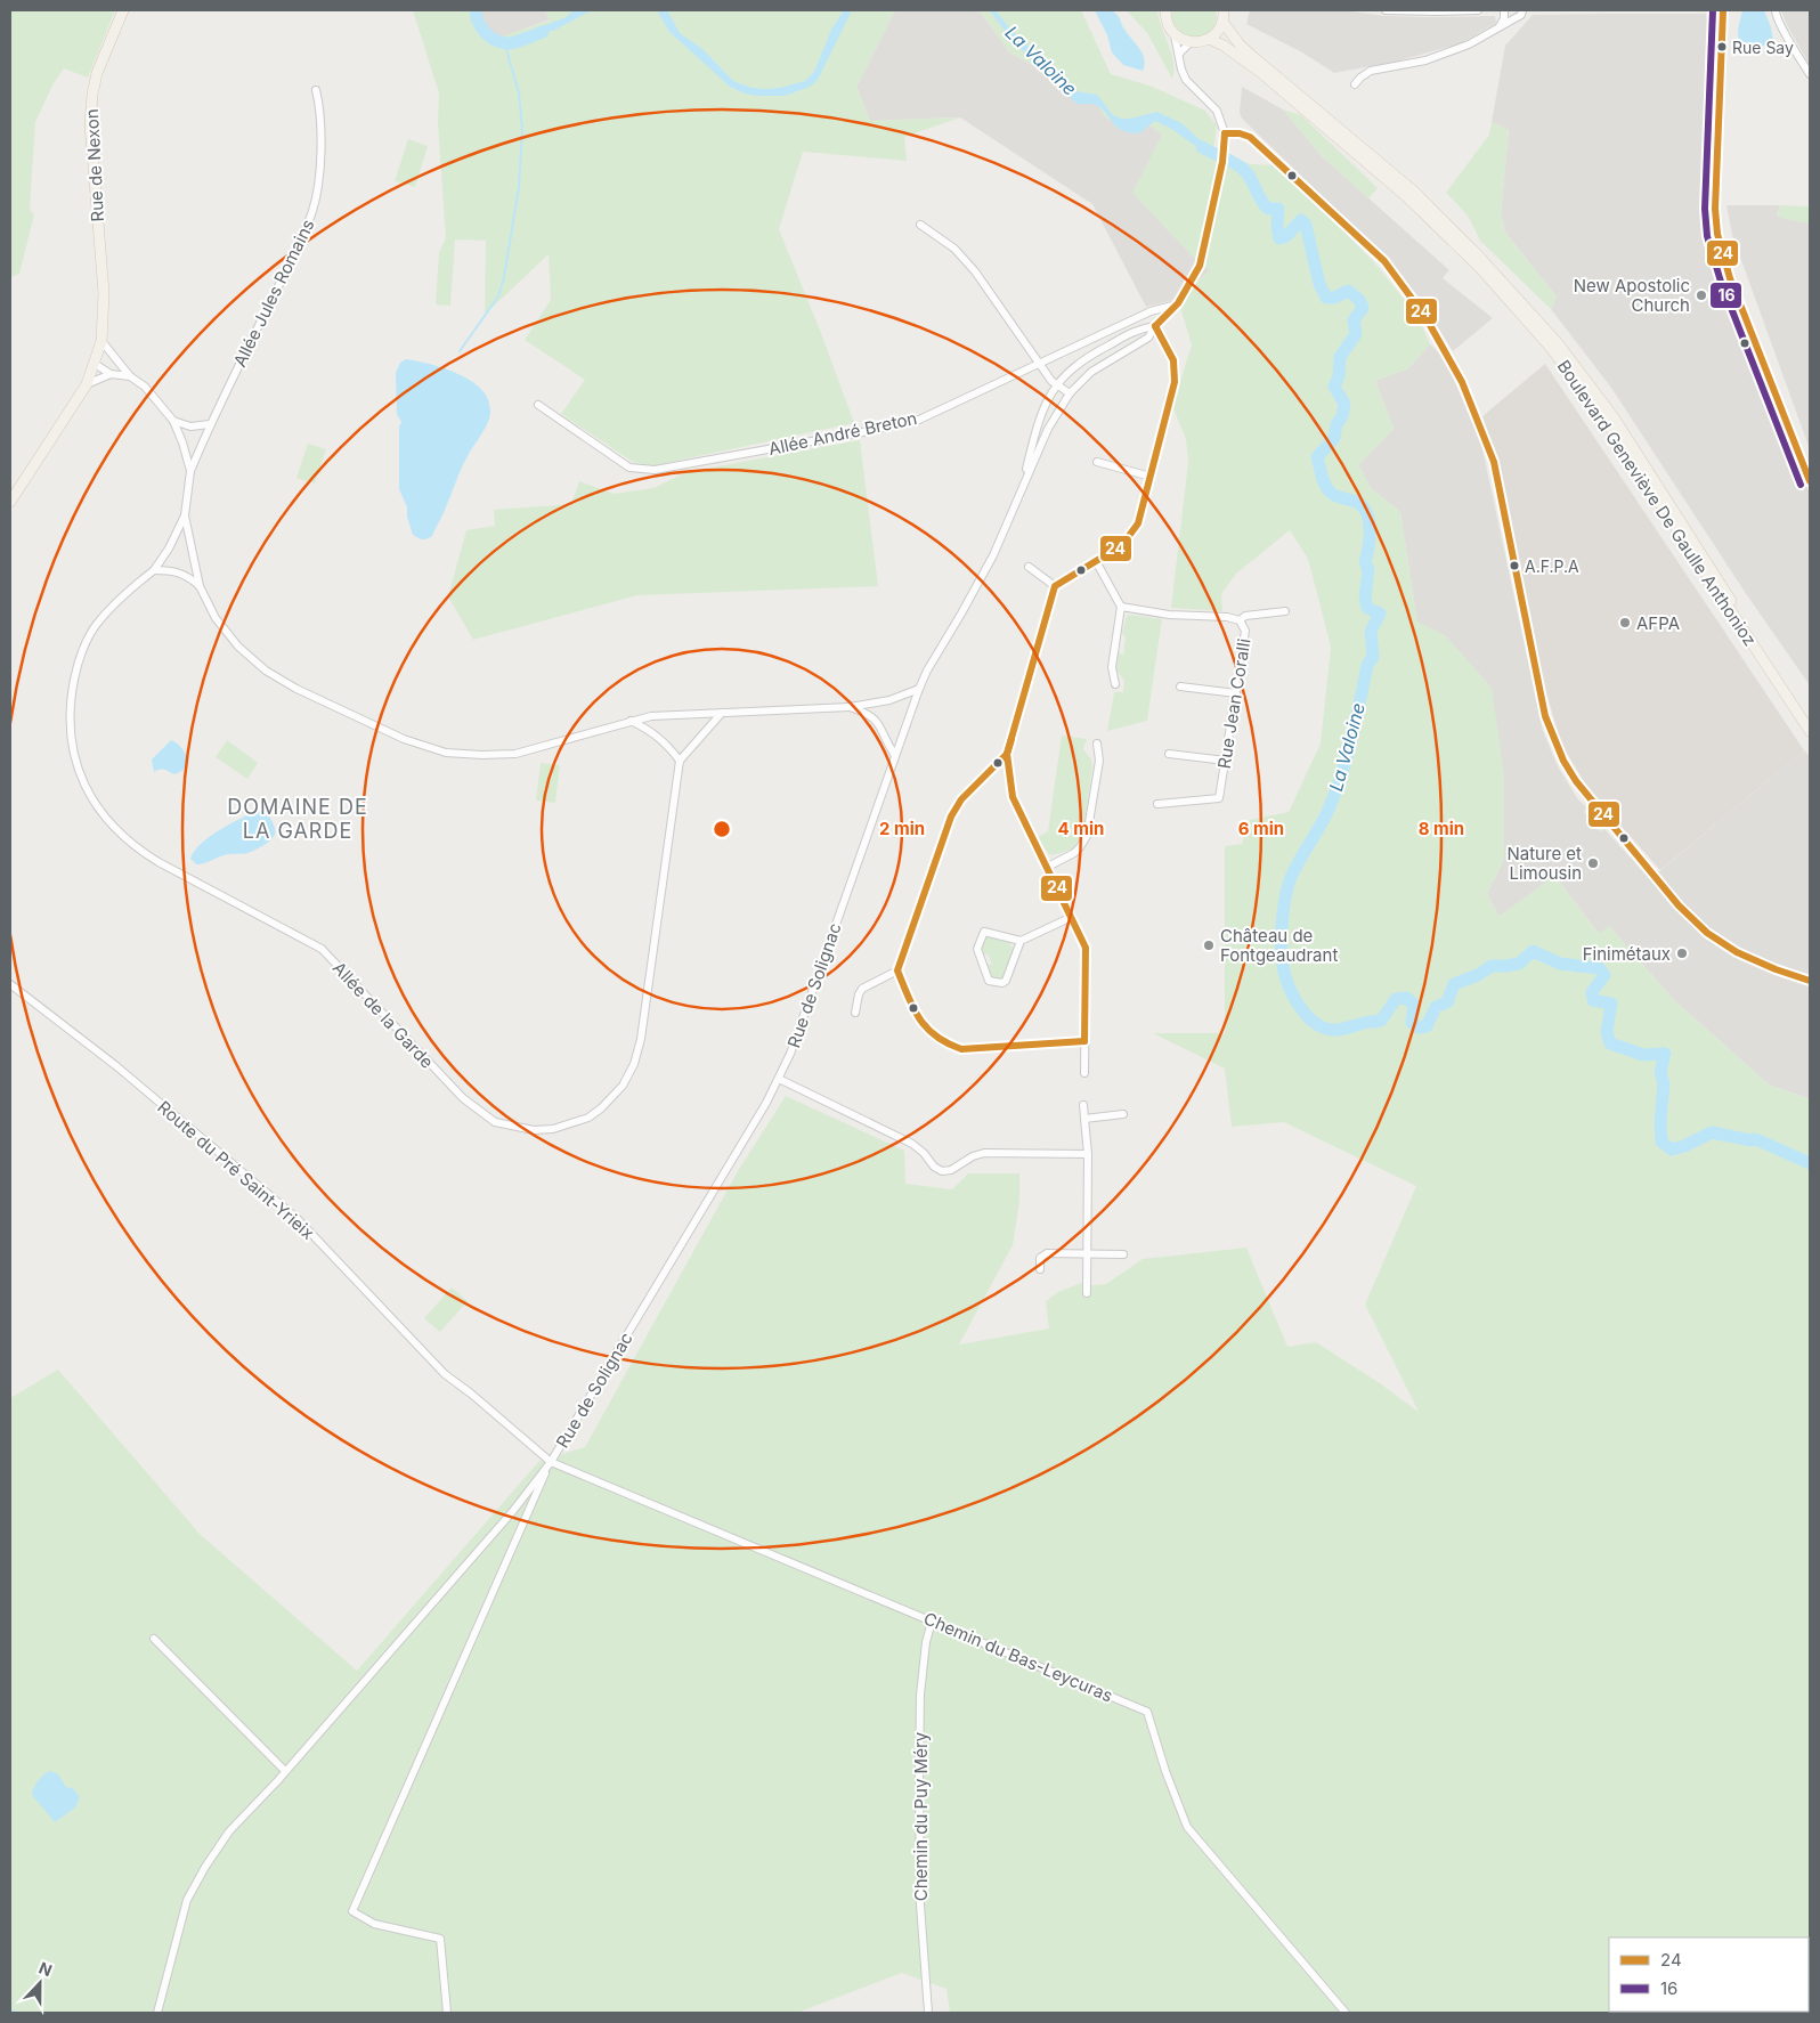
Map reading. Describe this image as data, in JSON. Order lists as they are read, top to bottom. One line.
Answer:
{"streets":{"main road":["Rue de Nexon","Boulevard Geneviève De Gaulle Anthonioz"],"street":["Allée Jules Romains","Allée André Breton","Rue Jean Coralli","Rue de Solignac","Allée de la Garde","Route du Pré Saint-Yrieix","Chemin du Bas-Leycuras","Chemin du Puy Méry"]},"crossings":[["Rue de Nexon","Allée de la Garde"],["Allée Jules Romains","Allée de la Garde"],["Allée André Breton","Rue de Solignac"],["Rue de Solignac","Allée de la Garde"],["Rue de Solignac","Route du Pré Saint-Yrieix"],["Rue de Solignac","Chemin du Bas-Leycuras"],["Route du Pré Saint-Yrieix","Chemin du Bas-Leycuras"],["Chemin du Bas-Leycuras","Chemin du Puy Méry"]],"districts":["DOMAINE DE LA GARDE"],"water":["La Valoine"],"places":["Rue Say","New Apostolic Church","A.F.P.A","AFPA","Nature et Limousin","Château de Fontgeaudrant","Finimétaux"],"lines":["transit line 24","transit line 16"],"legend":["24","16"],"north":"top","rings":["2 min","4 min","6 min","8 min"]}
